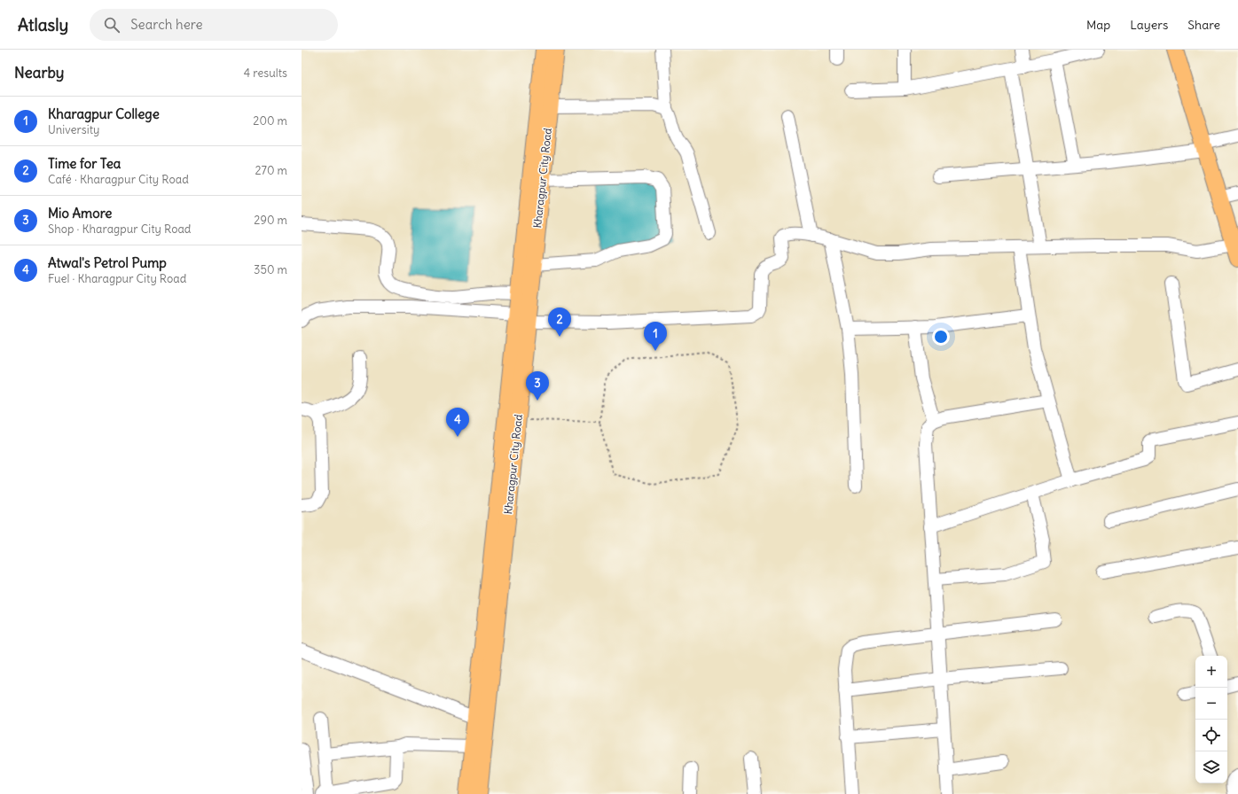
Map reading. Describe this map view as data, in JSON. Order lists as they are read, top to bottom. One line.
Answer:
{"streets":{"main road":["Kharagpur City Road"]},"page":{"header":"Atlasly","search":"Search here","nav":["Map","Layers","Share"],"heading":["Nearby","4 results"],"list":[{"mark":"1","name":"Kharagpur College","note":"University","value":"200 m"},{"mark":"2","name":"Time for Tea","note":"Café · Kharagpur City Road","value":"270 m"},{"mark":"3","name":"Mio Amore","note":"Shop · Kharagpur City Road","value":"290 m"},{"mark":"4","name":"Atwal's Petrol Pump","note":"Fuel · Kharagpur City Road","value":"350 m"}],"pins":["2","1","3","4"],"map_buttons":["+","−"]}}
